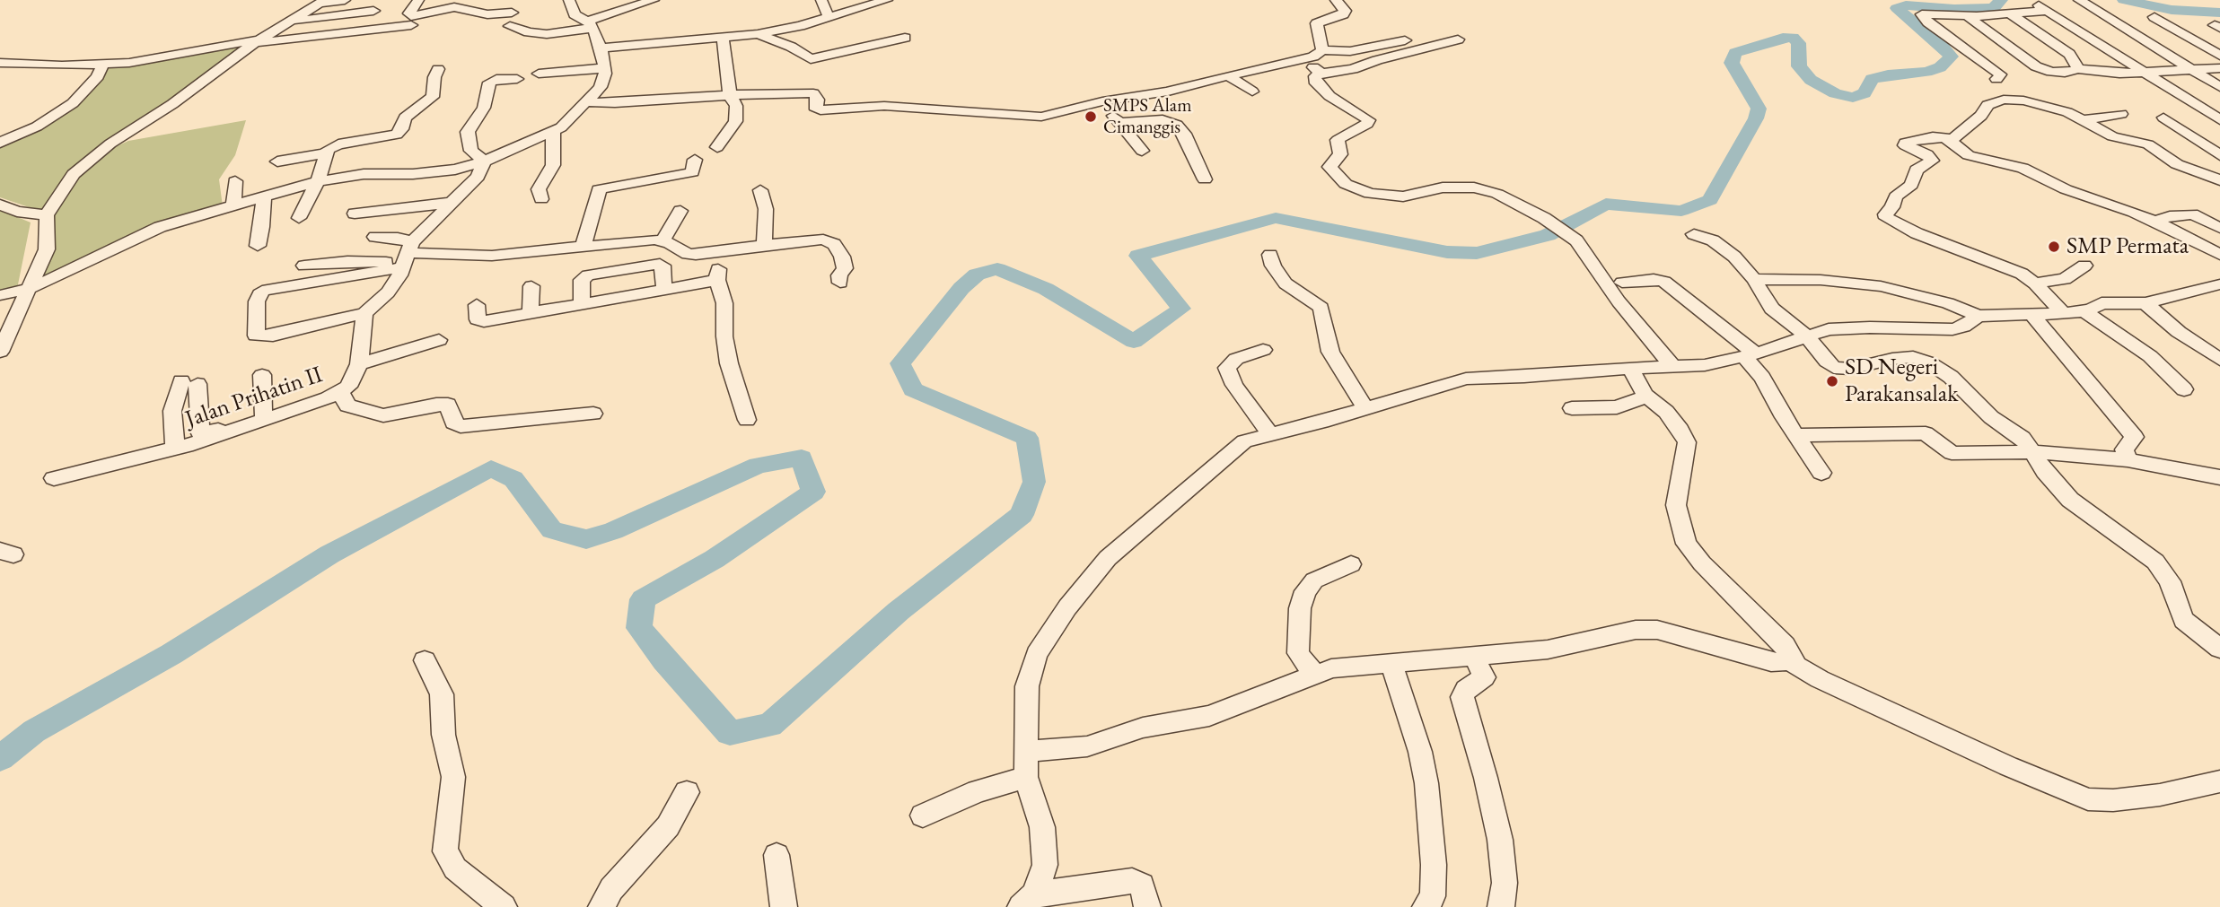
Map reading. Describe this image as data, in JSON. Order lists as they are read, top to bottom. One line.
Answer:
{"streets":{"street":["Jalan Prihatin II"]},"places":["SMPS Alam Cimanggis","SMP Permata","SD Negeri Parakansalak"]}
